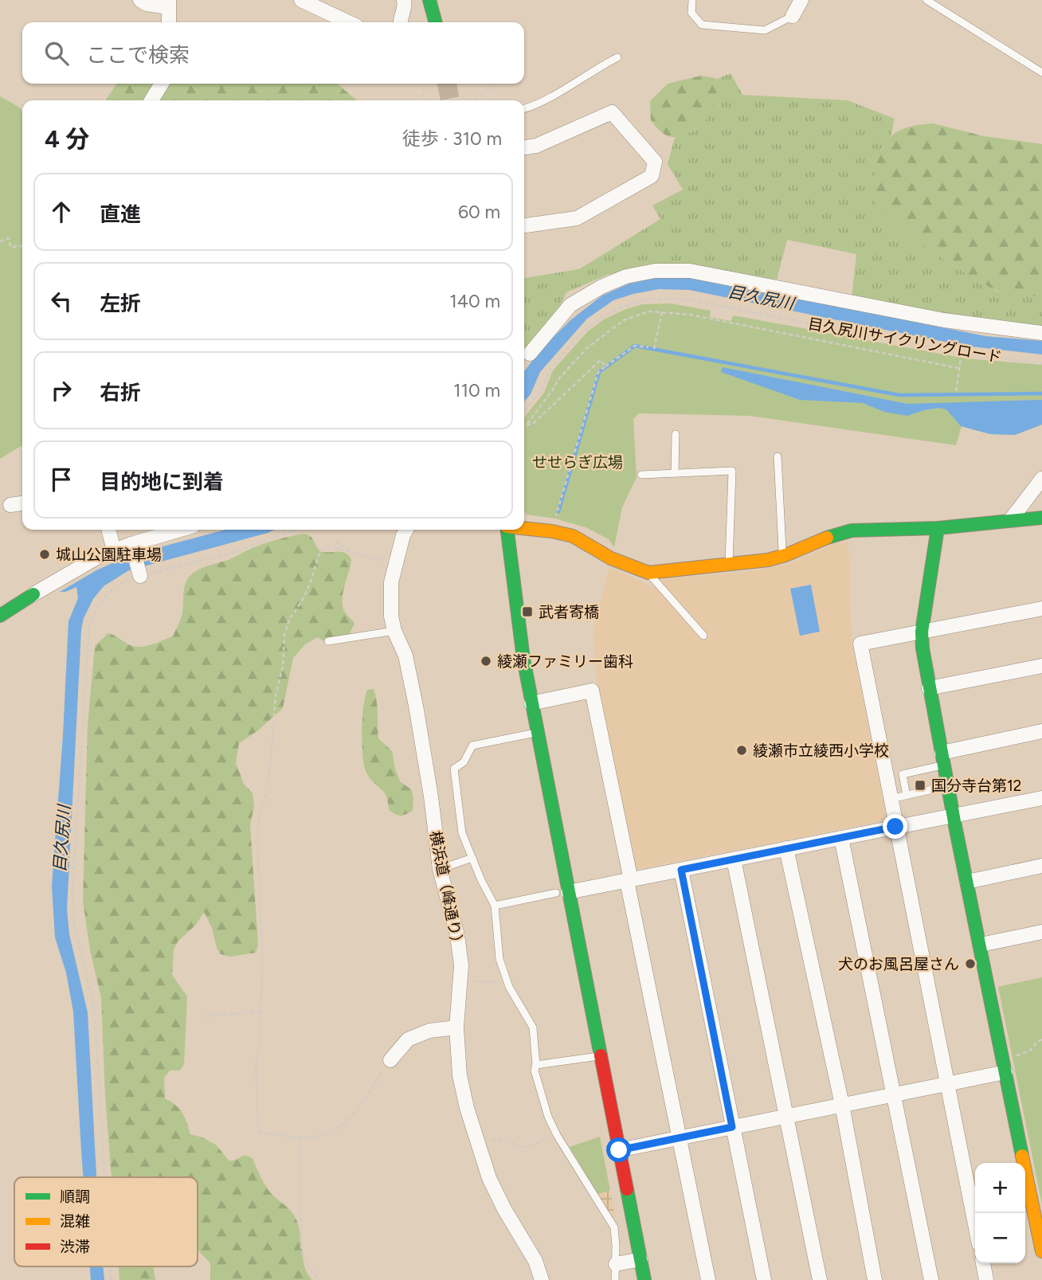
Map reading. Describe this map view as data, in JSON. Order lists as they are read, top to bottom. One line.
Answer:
{"streets":{"street":["横浜道（峰通り）"],"path":["目久尻川サイクリングロード"]},"water":["目久尻川"],"parks":["せせらぎ広場"],"places":{"other":["城山公園駐車場","綾瀬ファミリー歯科","綾瀬市立綾西小学校","犬のお風呂屋さん"],"transit":["武者寄橋","国分寺台第12"]},"legend":["順調","混雑","渋滞"],"page":{"search":"ここで検索","heading":["4 分","徒歩 · 310 m"],"list":[["直進","60 m"],["左折","140 m"],["右折","110 m"],"目的地に到着"],"map_buttons":["+","−"]}}
